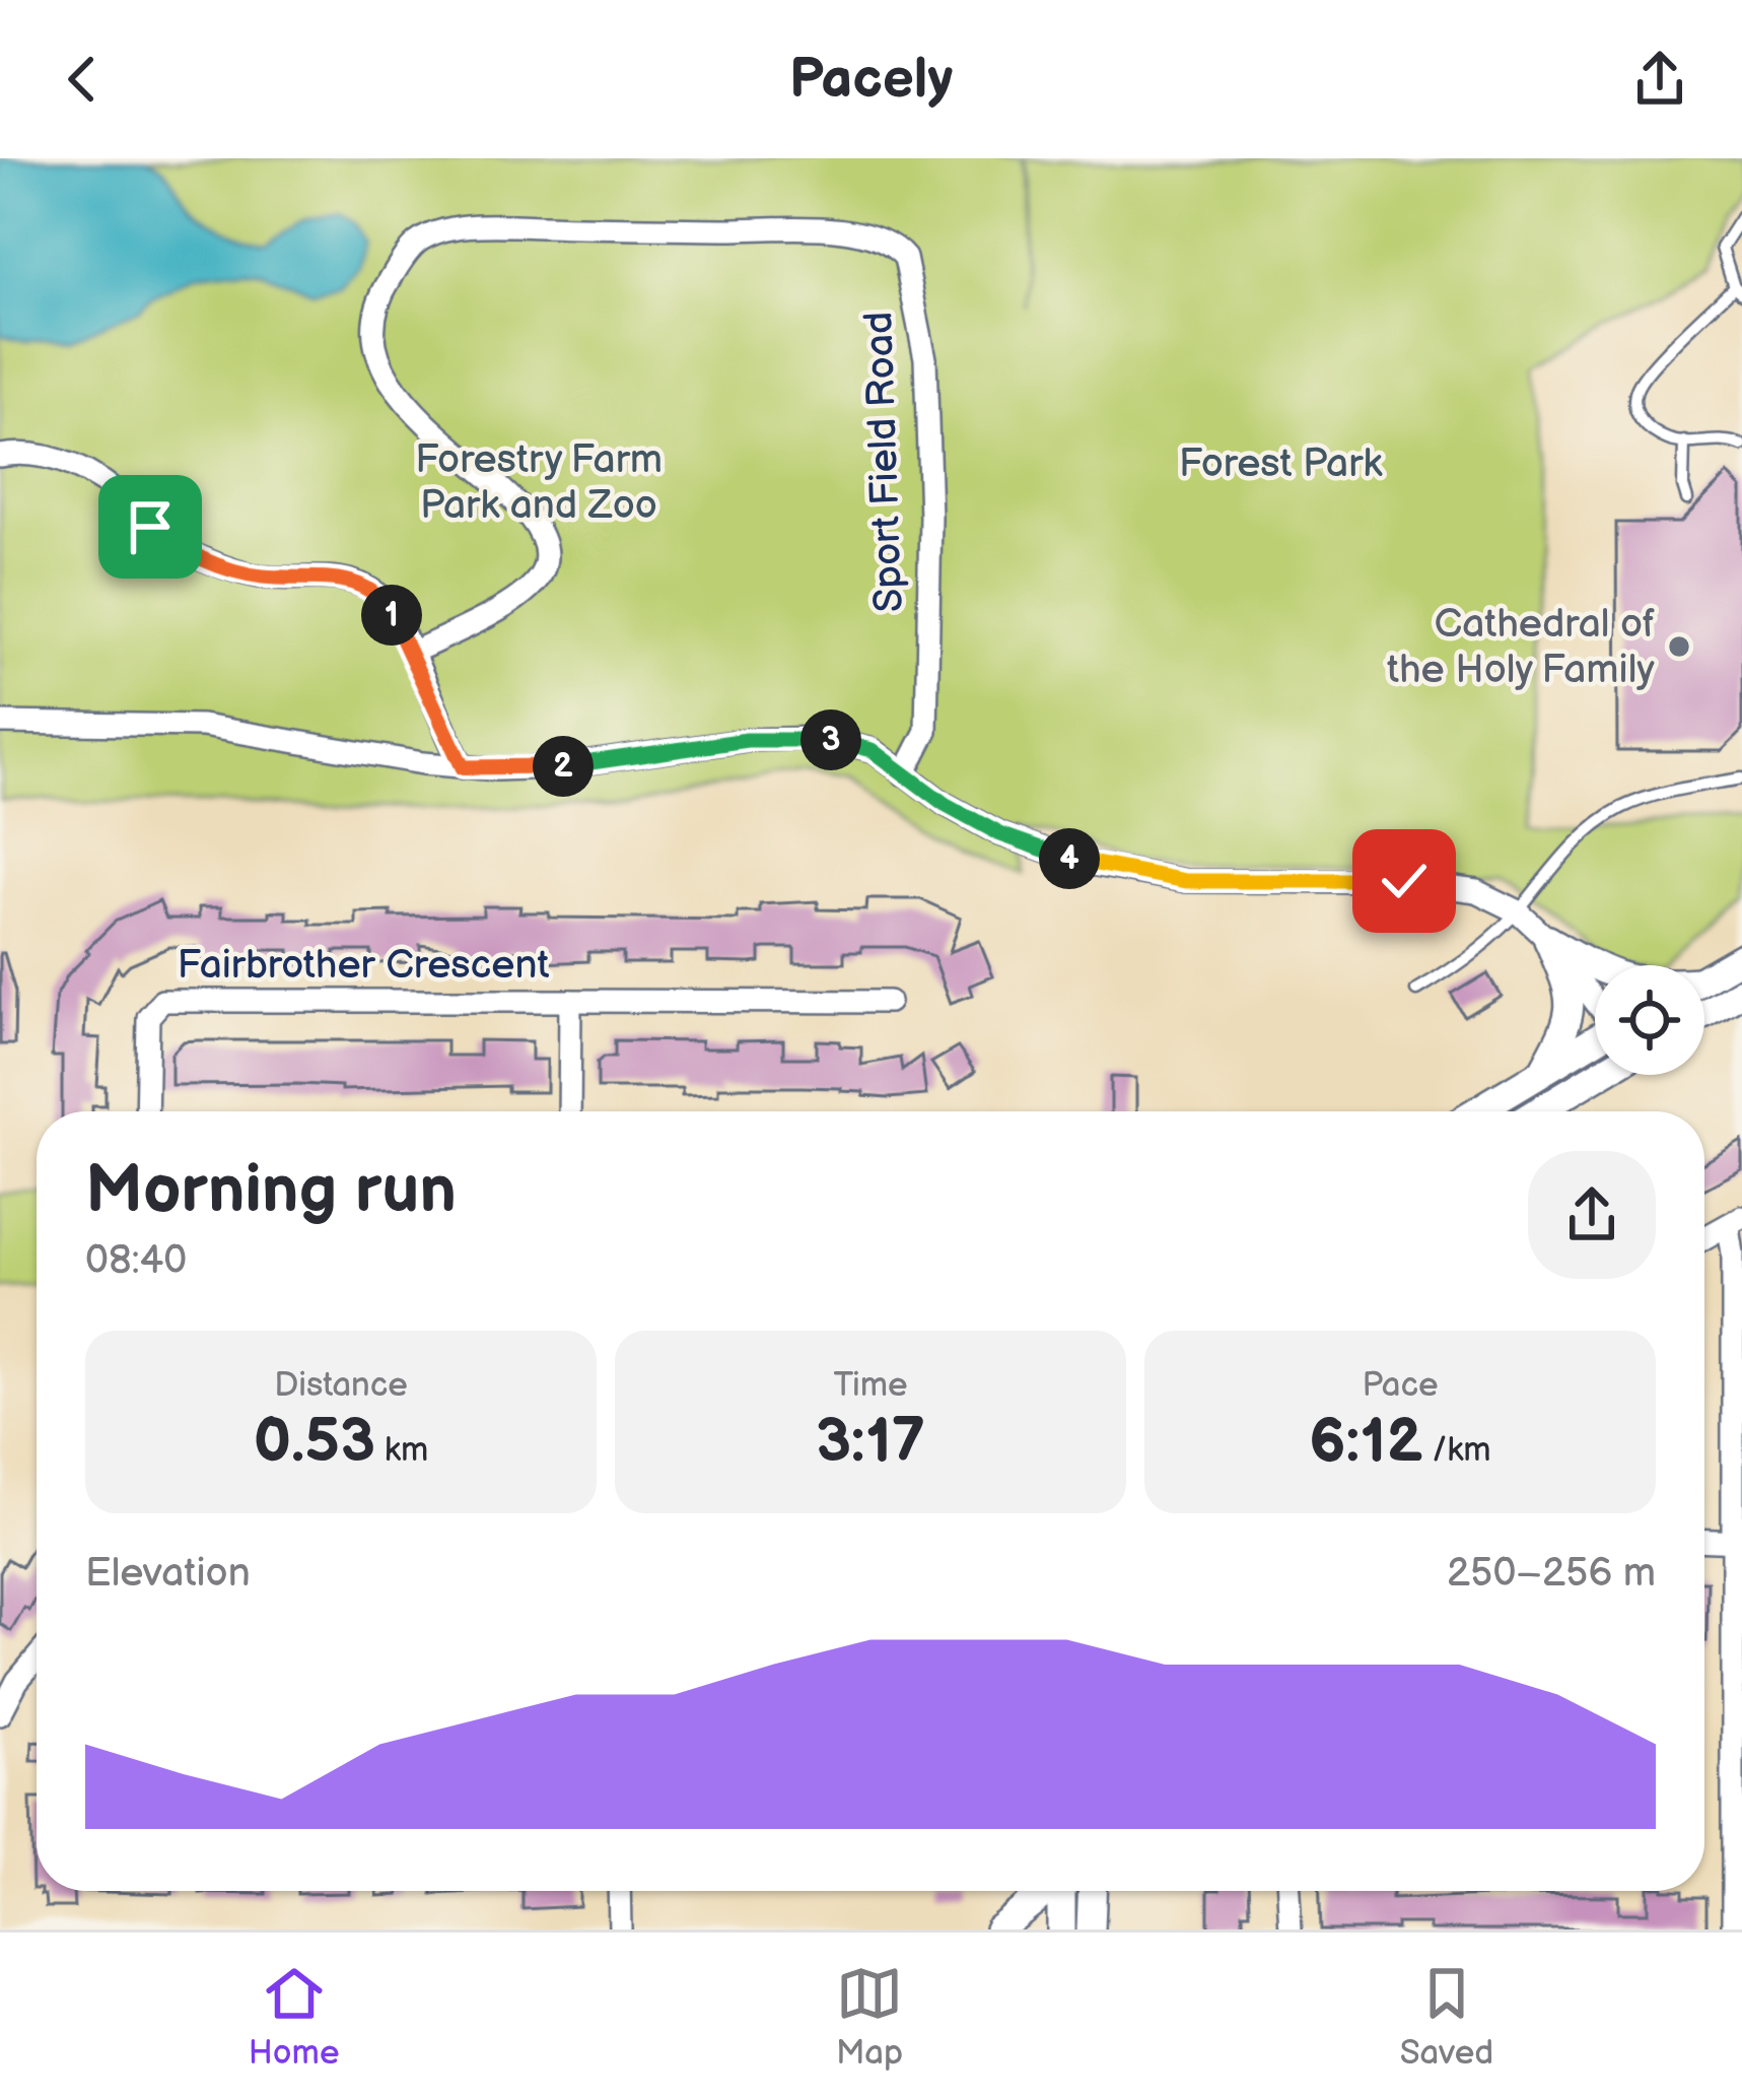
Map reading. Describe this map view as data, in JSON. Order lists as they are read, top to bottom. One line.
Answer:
{"streets":{"street":["Sport Field Road","Fairbrother Crescent"]},"parks":["Forestry Farm Park and Zoo","Forest Park"],"places":["Cathedral of the Holy Family"],"page":{"header":"Pacely","pins":["1","3","2","4"],"heading":["Morning run","08:40"],"stats":[["Distance","0.53 km"],["Time","3:17"],["Pace","6:12 /km"]],"chart":["Elevation","250–256 m"],"tabs":["Home","Map","Saved"]}}
